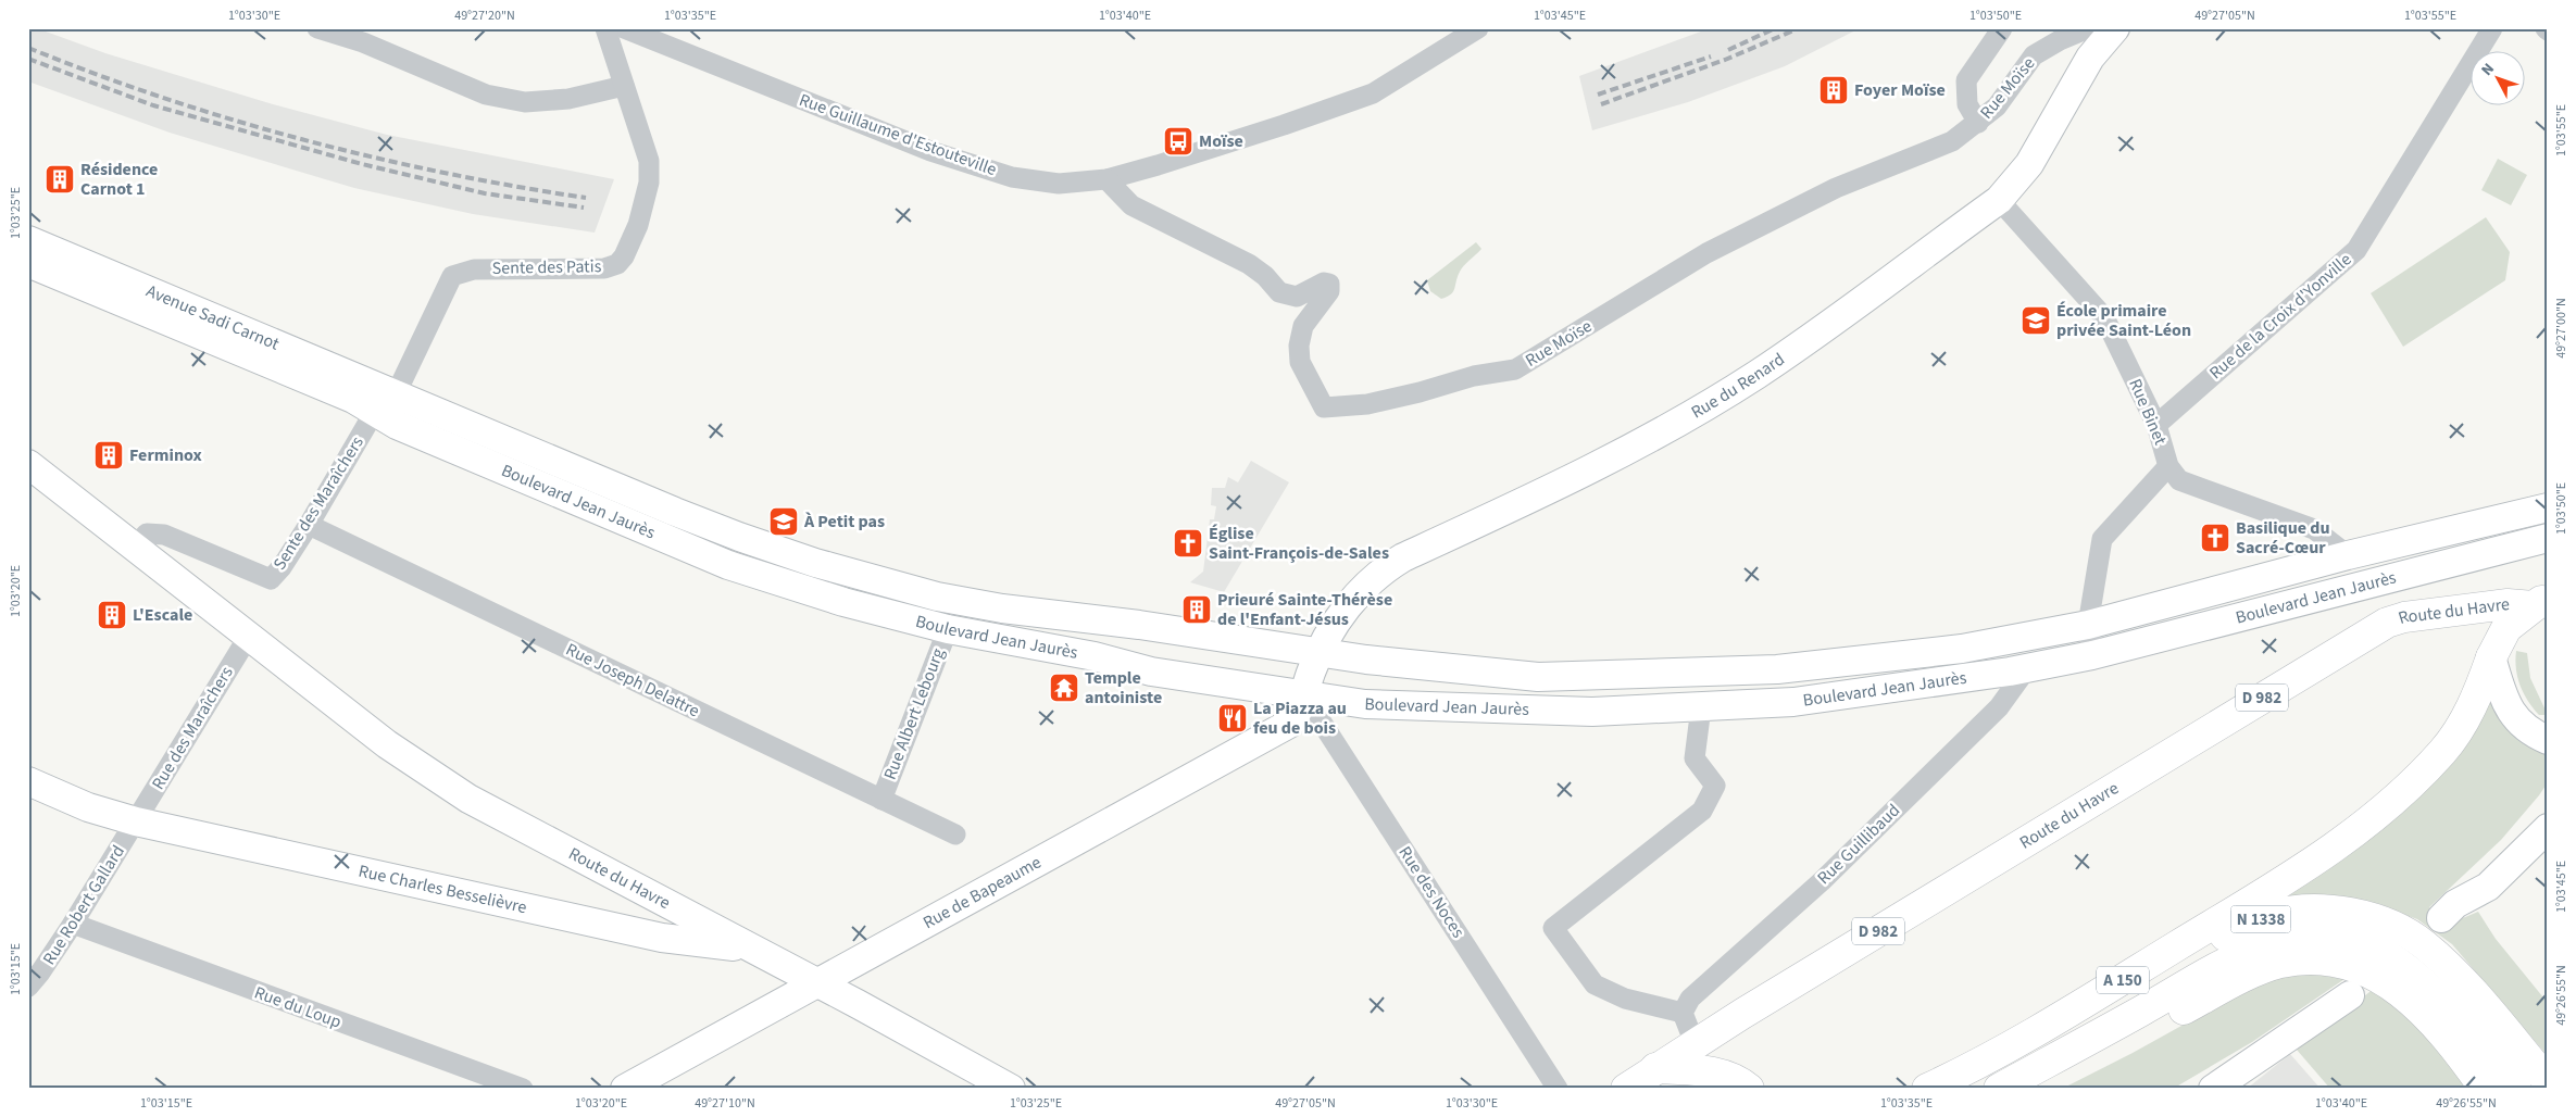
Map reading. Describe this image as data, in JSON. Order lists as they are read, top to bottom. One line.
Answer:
{"streets":{"main road":["Avenue Sadi Carnot","Rue du Renard","Boulevard Jean Jaurès","Route du Havre","D 982","Rue Charles Besselièvre","Rue de Bapeaume","N 1338","A 150"],"street":["Rue Moïse","Rue Guillaume d'Estouteville","Sente des Patis","Rue de la Croix d'Yonville","Rue Binet","Sente des Maraîchers","Rue Joseph Delattre","Rue Albert Lebourg","Rue des Maraîchers","Rue Guillibaud","Rue des Noces","Rue Robert Gallard","Rue du Loup"]},"crossings":[["Rue Moïse","Rue Guillaume d'Estouteville"],["Rue Moïse","Rue du Renard"],["Sente des Patis","Avenue Sadi Carnot"],["Sente des Patis","Boulevard Jean Jaurès"],["Sente des Patis","Sente des Maraîchers"],["Rue de la Croix d'Yonville","Rue Binet"],["Avenue Sadi Carnot","Boulevard Jean Jaurès"],["Avenue Sadi Carnot","Sente des Maraîchers"],["Rue du Renard","Rue Binet"],["Rue du Renard","Boulevard Jean Jaurès"],["Rue du Renard","Rue des Noces"],["Rue du Renard","Rue de Bapeaume"],["Rue Binet","Boulevard Jean Jaurès"],["Boulevard Jean Jaurès","Sente des Maraîchers"],["Boulevard Jean Jaurès","Rue Albert Lebourg"],["Boulevard Jean Jaurès","Rue Guillibaud"],["Boulevard Jean Jaurès","Rue des Noces"],["Boulevard Jean Jaurès","Rue de Bapeaume"],["Sente des Maraîchers","Route du Havre"],["Sente des Maraîchers","Rue Joseph Delattre"],["Route du Havre","Rue des Maraîchers"],["Route du Havre","Rue Charles Besselièvre"],["Route du Havre","Rue de Bapeaume"],["Rue Joseph Delattre","Rue Albert Lebourg"],["Rue des Maraîchers","Rue Charles Besselièvre"],["Rue des Maraîchers","Rue Robert Gallard"],["Rue Charles Besselièvre","Rue Robert Gallard"],["Rue des Noces","Rue de Bapeaume"],["Rue Robert Gallard","Rue du Loup"]],"places":{"building":["Foyer Moïse","Résidence Carnot 1","Ferminox","Prieuré Sainte-Thérèse de l'Enfant-Jésus","L'Escale"],"bus stop":["Moïse"],"school or university":["École primaire privée Saint-Léon","À Petit pas"],"church":["Basilique du Sacré-Cœur","Église Saint-François-de-Sales"],"temple":["Temple antoiniste"],"restaurant":["La Piazza au feu de bois"]},"north":"top left","coordinates":["1°03'30\"E","49°27'20\"N","1°03'35\"E","1°03'40\"E","1°03'45\"E","1°03'50\"E","49°27'05\"N","1°03'55\"E","1°03'25\"E","49°27'00\"N","1°03'20\"E","1°03'15\"E","49°26'55\"N","49°27'10\"N"]}
